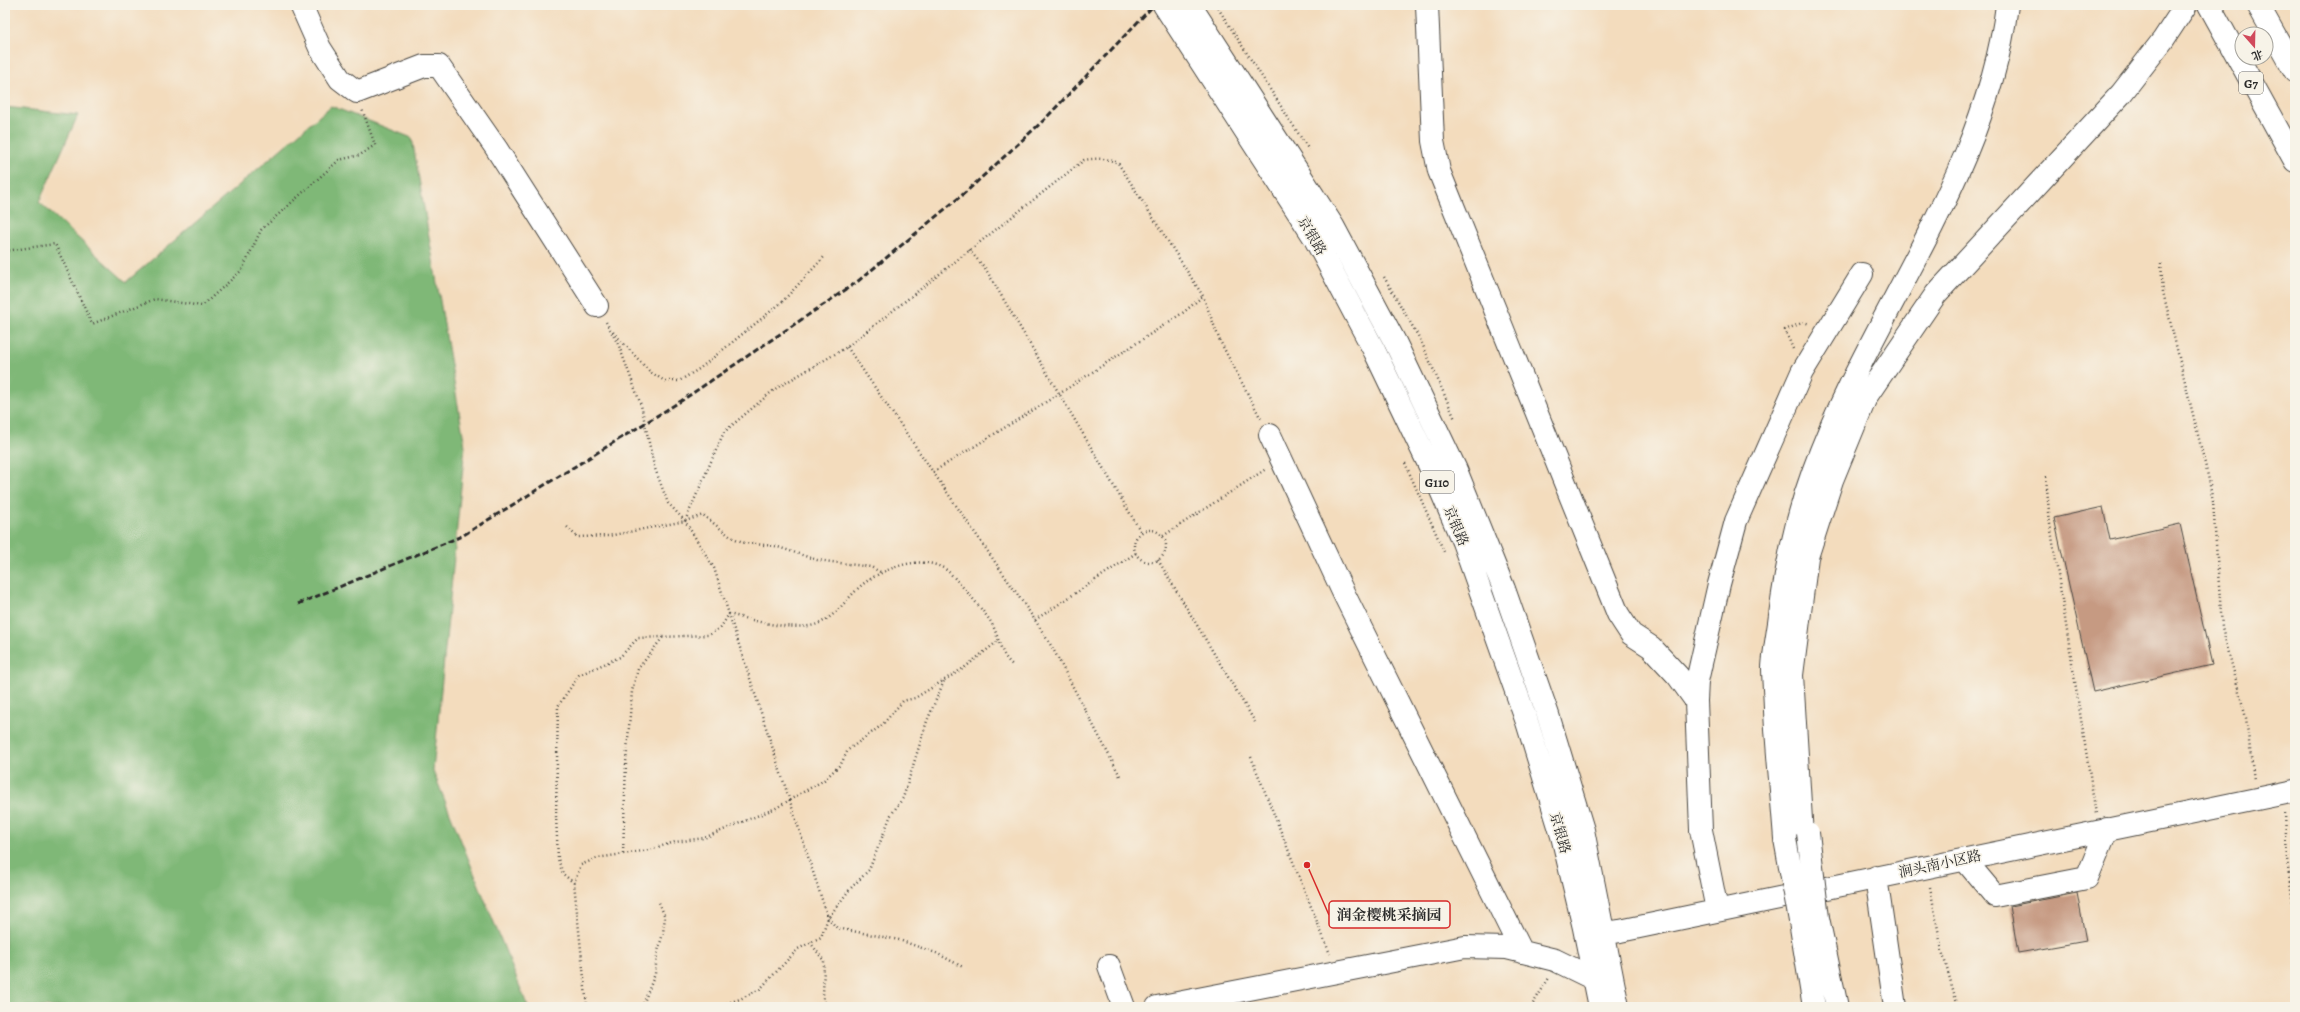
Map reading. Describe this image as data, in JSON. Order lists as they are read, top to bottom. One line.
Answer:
{"streets":{"main road":["G7","京银路","G110","涧头南小区路"]},"crossings":[["京银路","涧头南小区路"]],"places":["润金樱桃采摘园"],"north":"bottom"}
